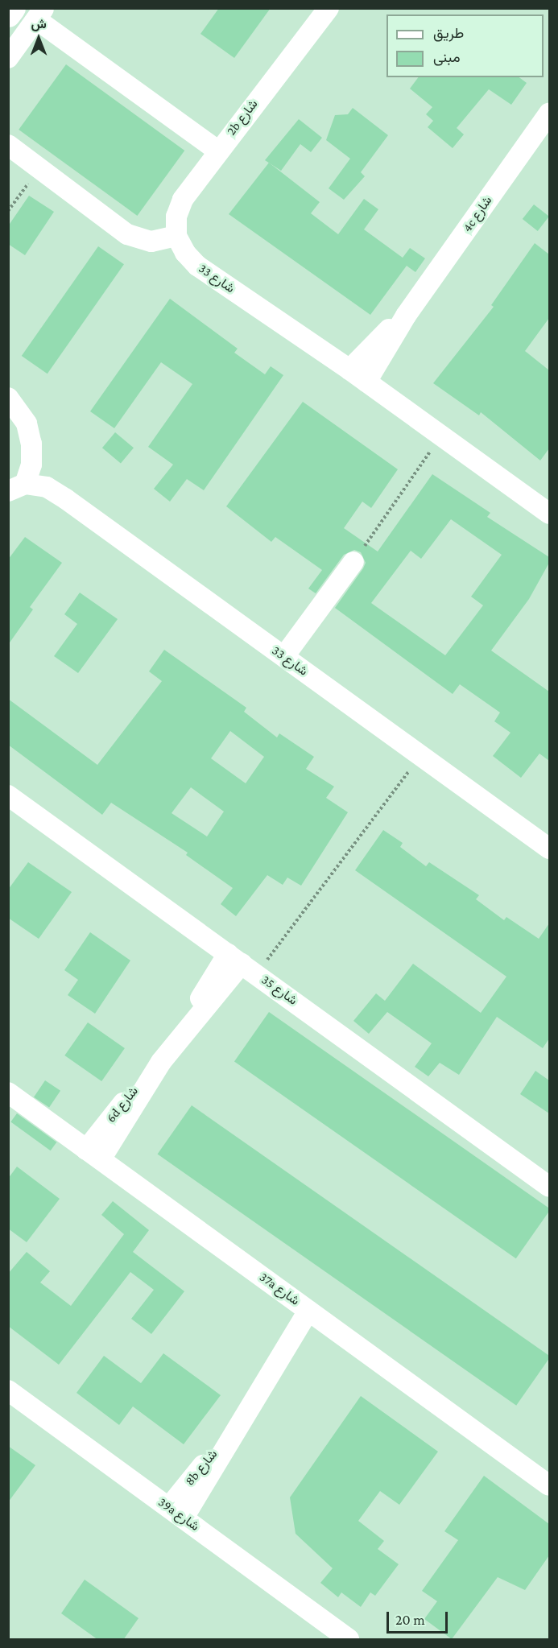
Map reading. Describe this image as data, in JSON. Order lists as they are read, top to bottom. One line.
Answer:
{"streets":{"street":["2b شارع","4c شارع","شارع 33","شارع 35","6d شارع","37a شارع","8b شارع","39a شارع"]},"crossings":[["2b شارع","شارع 33"],["4c شارع","شارع 33"],["شارع 35","6d شارع"],["6d شارع","37a شارع"],["37a شارع","8b شارع"],["8b شارع","39a شارع"]],"legend":["طريق","مبنى"],"scale_bar":"20 m","north":"top"}
